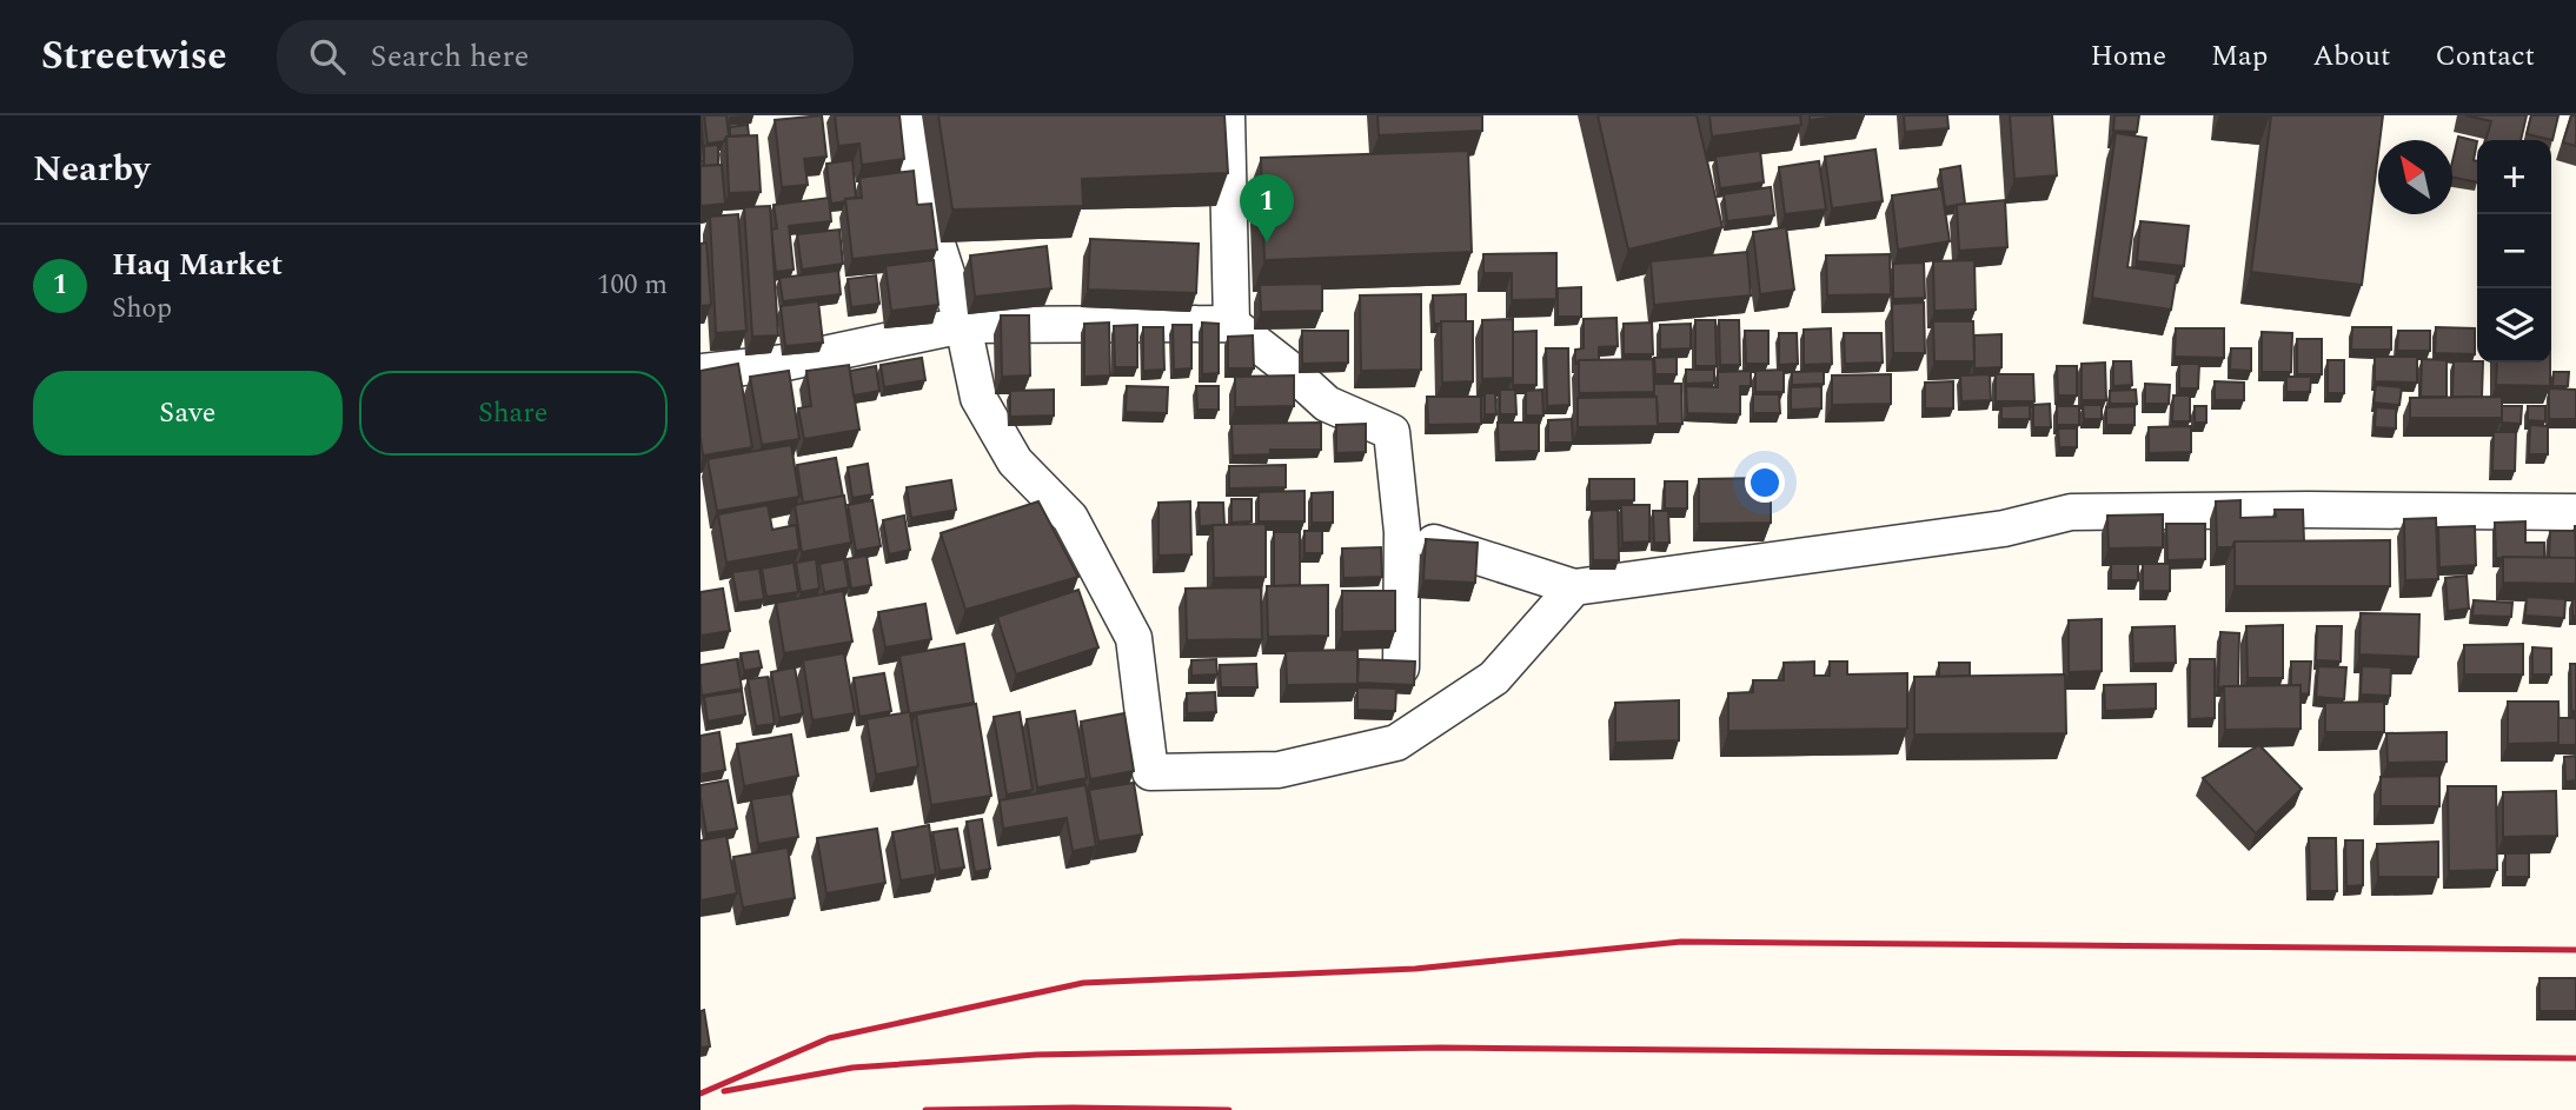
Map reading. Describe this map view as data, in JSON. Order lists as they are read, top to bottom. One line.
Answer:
{"north":"top left","page":{"header":"Streetwise","search":"Search here","nav":["Home","Map","About","Contact"],"heading":"Nearby","map_buttons":["+","−"],"pins":"1","list":[{"mark":"1","name":"Haq Market","note":"Shop","value":"100 m"}],"buttons":["Save","Share"]}}
